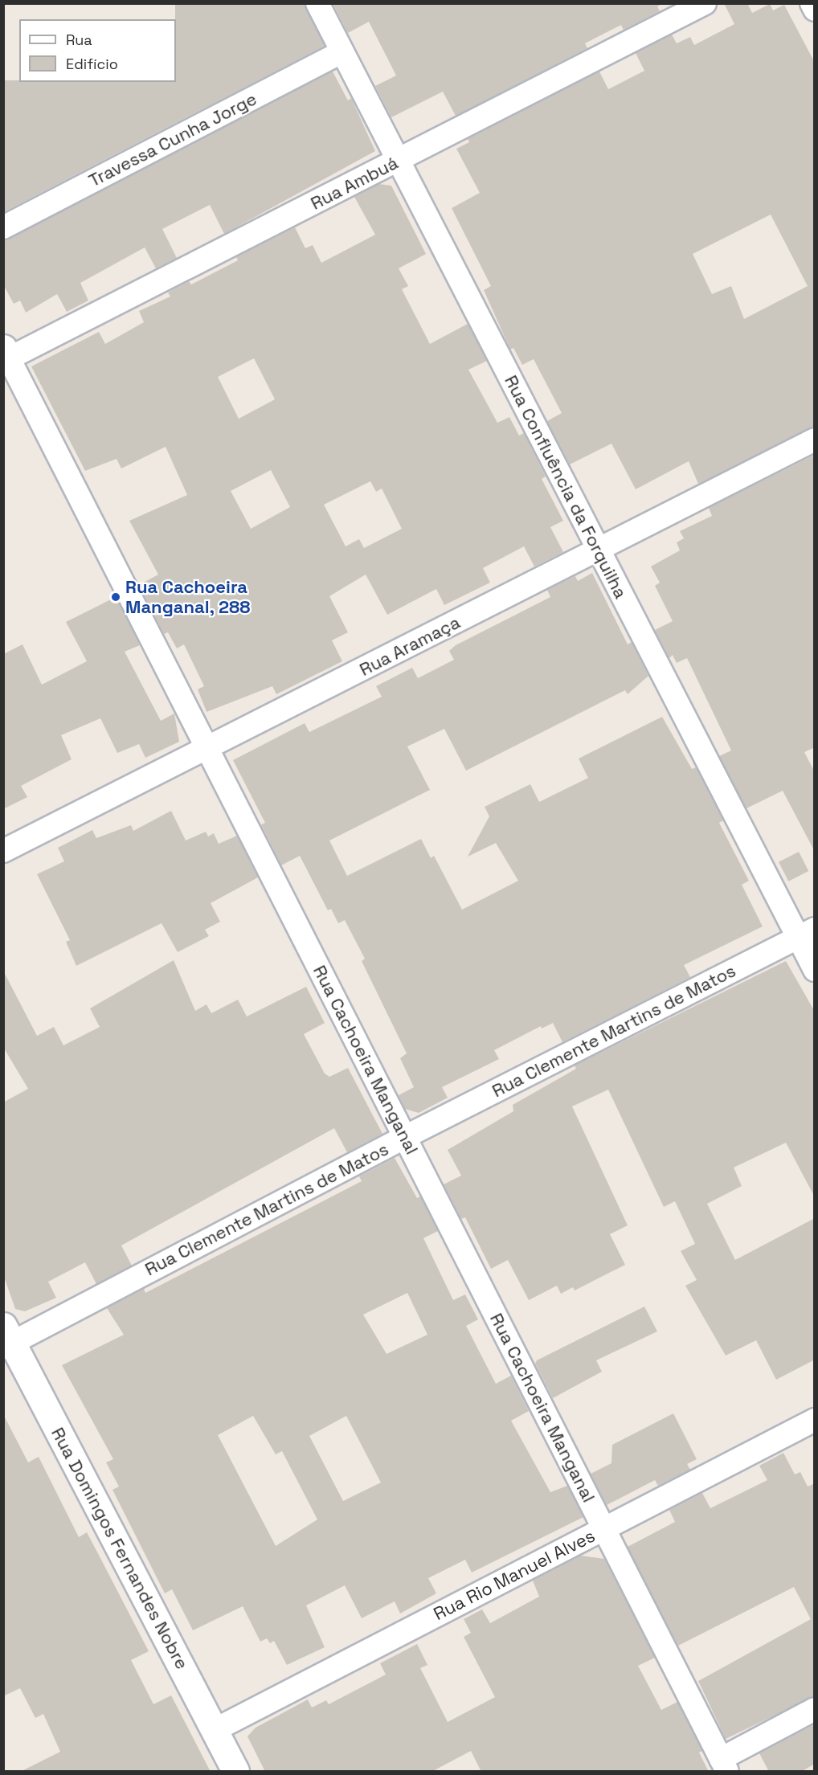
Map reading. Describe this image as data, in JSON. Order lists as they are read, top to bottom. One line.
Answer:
{"streets":{"street":["Travessa Cunha Jorge","Rua Ambuá","Rua Confluência da Forquilha","Rua Aramaça","Rua Clemente Martins de Matos","Rua Cachoeira Manganal","Rua Domingos Fernandes Nobre","Rua Rio Manuel Alves"]},"crossings":[["Travessa Cunha Jorge","Rua Confluência da Forquilha"],["Rua Ambuá","Rua Confluência da Forquilha"],["Rua Ambuá","Rua Cachoeira Manganal"],["Rua Confluência da Forquilha","Rua Aramaça"],["Rua Confluência da Forquilha","Rua Clemente Martins de Matos"],["Rua Aramaça","Rua Cachoeira Manganal"],["Rua Clemente Martins de Matos","Rua Cachoeira Manganal"],["Rua Clemente Martins de Matos","Rua Domingos Fernandes Nobre"],["Rua Cachoeira Manganal","Rua Rio Manuel Alves"],["Rua Domingos Fernandes Nobre","Rua Rio Manuel Alves"]],"places":["Rua Cachoeira Manganal, 288"],"legend":["Rua","Edifício"]}
